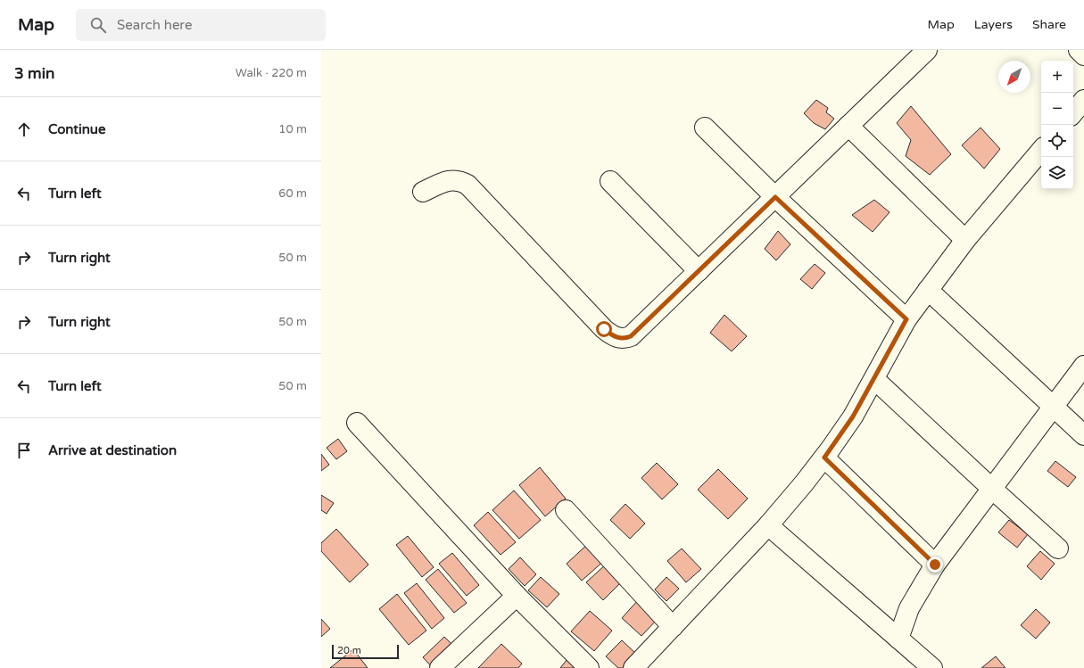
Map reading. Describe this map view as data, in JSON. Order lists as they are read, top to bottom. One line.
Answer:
{"scale_bar":"20 m","north":"bottom left","page":{"header":"Map","search":"Search here","nav":["Map","Layers","Share"],"heading":["3 min","Walk · 220 m"],"map_buttons":["+","−"],"list":[["Continue","10 m"],["Turn left","60 m"],["Turn right","50 m"],["Turn right","50 m"],["Turn left","50 m"],"Arrive at destination"],"scale":"20 m"}}
